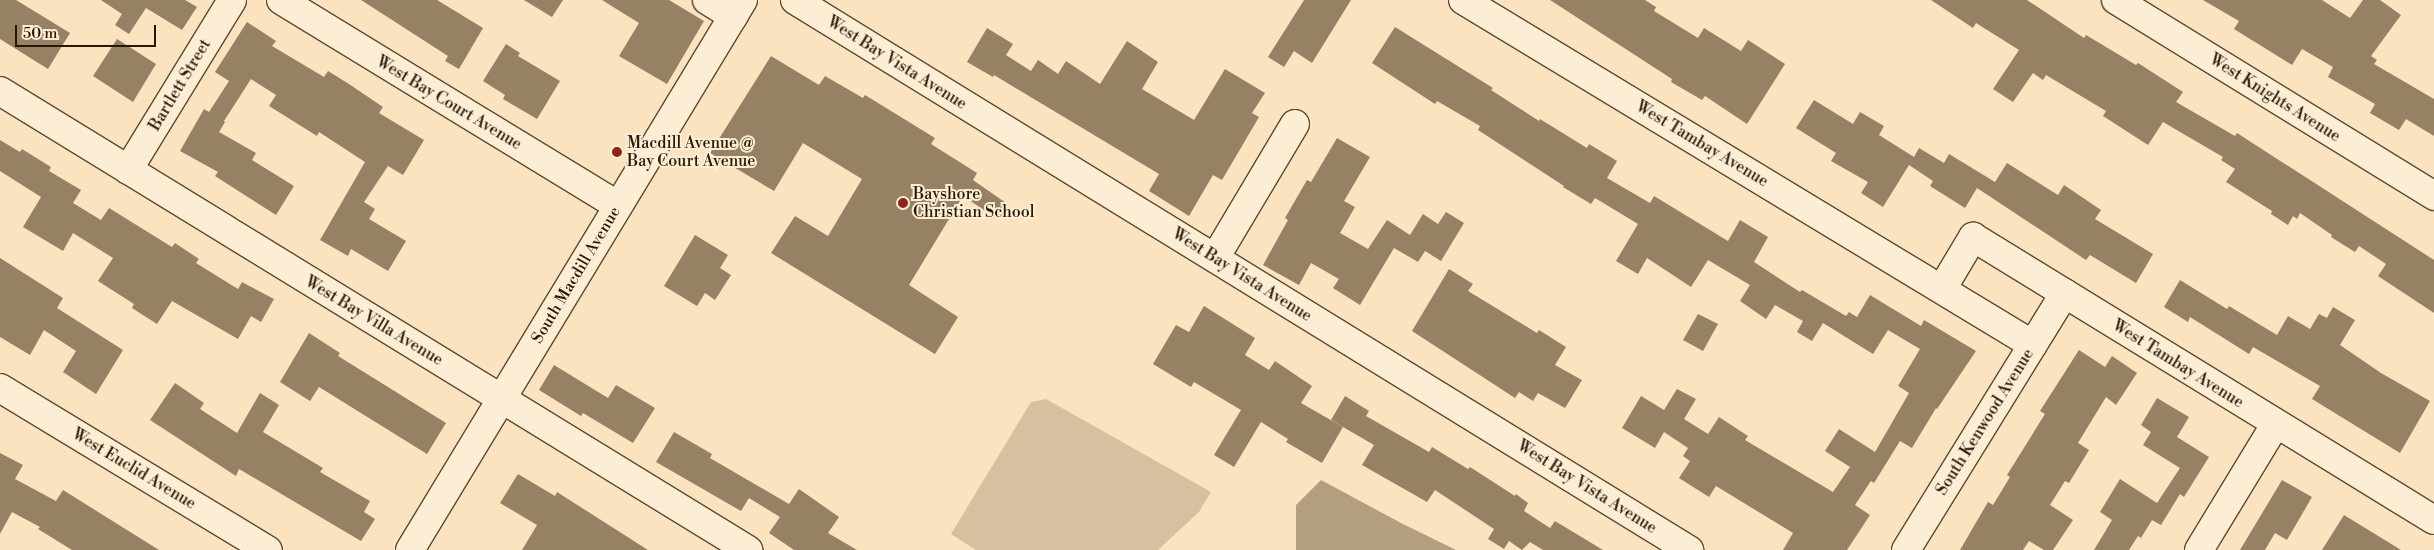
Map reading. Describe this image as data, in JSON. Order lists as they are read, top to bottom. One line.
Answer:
{"streets":{"street":["West Bay Vista Avenue","Bartlett Street","West Knights Avenue","West Bay Court Avenue","West Tambay Avenue","South Macdill Avenue","West Bay Villa Avenue","South Kenwood Avenue","West Euclid Avenue"]},"crossings":[["Bartlett Street","West Bay Villa Avenue"],["West Bay Court Avenue","South Macdill Avenue"],["West Tambay Avenue","South Kenwood Avenue"],["South Macdill Avenue","West Bay Villa Avenue"]],"places":["Macdill Avenue @ Bay Court Avenue","Bayshore Christian School"],"scale_bar":"50 m"}
